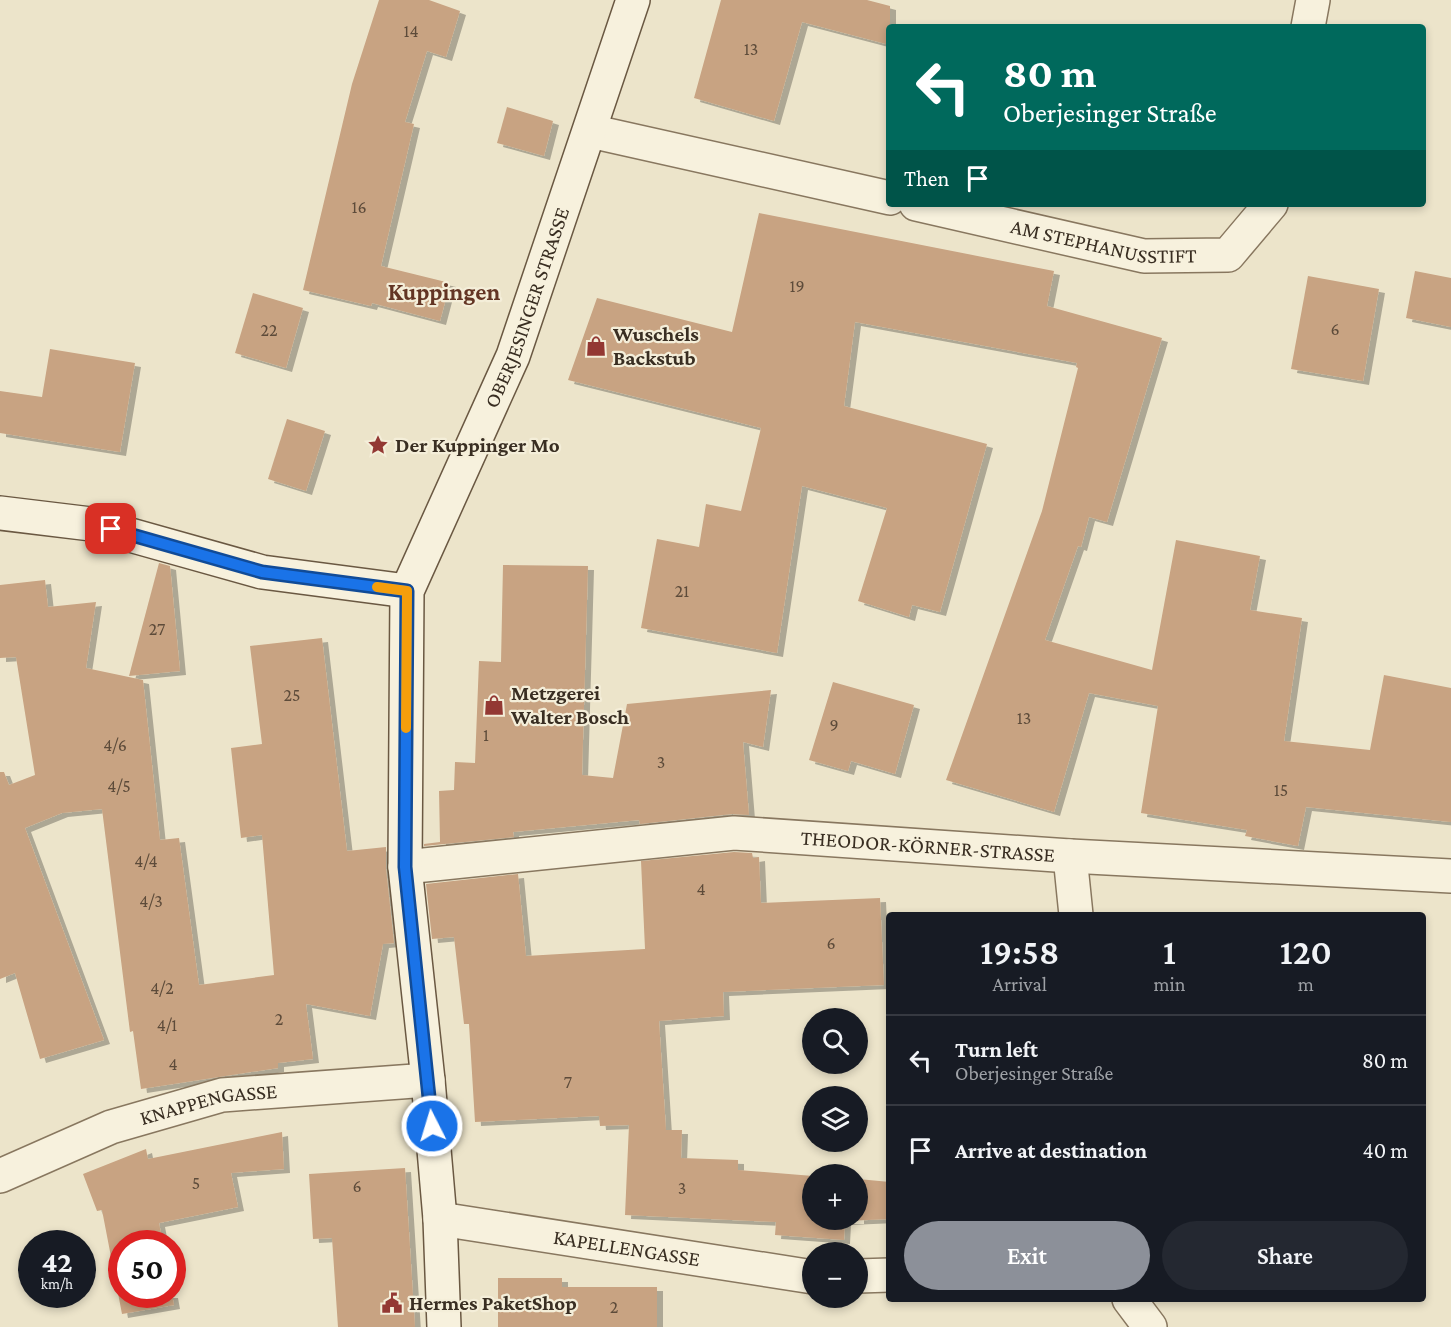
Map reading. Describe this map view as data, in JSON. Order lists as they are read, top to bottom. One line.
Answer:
{"streets":{"street":["AM STEPHANUSSTIFT","OBERJESINGER STRASSE","THEODOR-KÖRNER-STRASSE","KNAPPENGASSE","KAPELLENGASSE"]},"districts":["Kuppingen"],"places":{"shop":["Wuschels Backstub","Metzgerei Walter Bosch"],"place":["Der Kuppinger Mo"],"public building":["Hermes PaketShop"]},"house_numbers":["14","13","16","19","6","22","21","27","25","13","9","1","4/6","3","4/5","15","4/4","4","4/3","6","4/2","2","4/1","4","7","5","6","3","2"],"page":{"turn":["80 m","Oberjesinger Straße"],"then":"Then","eta":["19:58","Arrival","1","min","120","m"],"map_buttons":["+","−"],"list":[{"name":"Turn left","note":"Oberjesinger Straße","value":"80 m"},{"name":"Arrive at destination","value":"40 m"}],"buttons":["Exit","Share"],"speed":"42 km/h","limit":"50"}}
